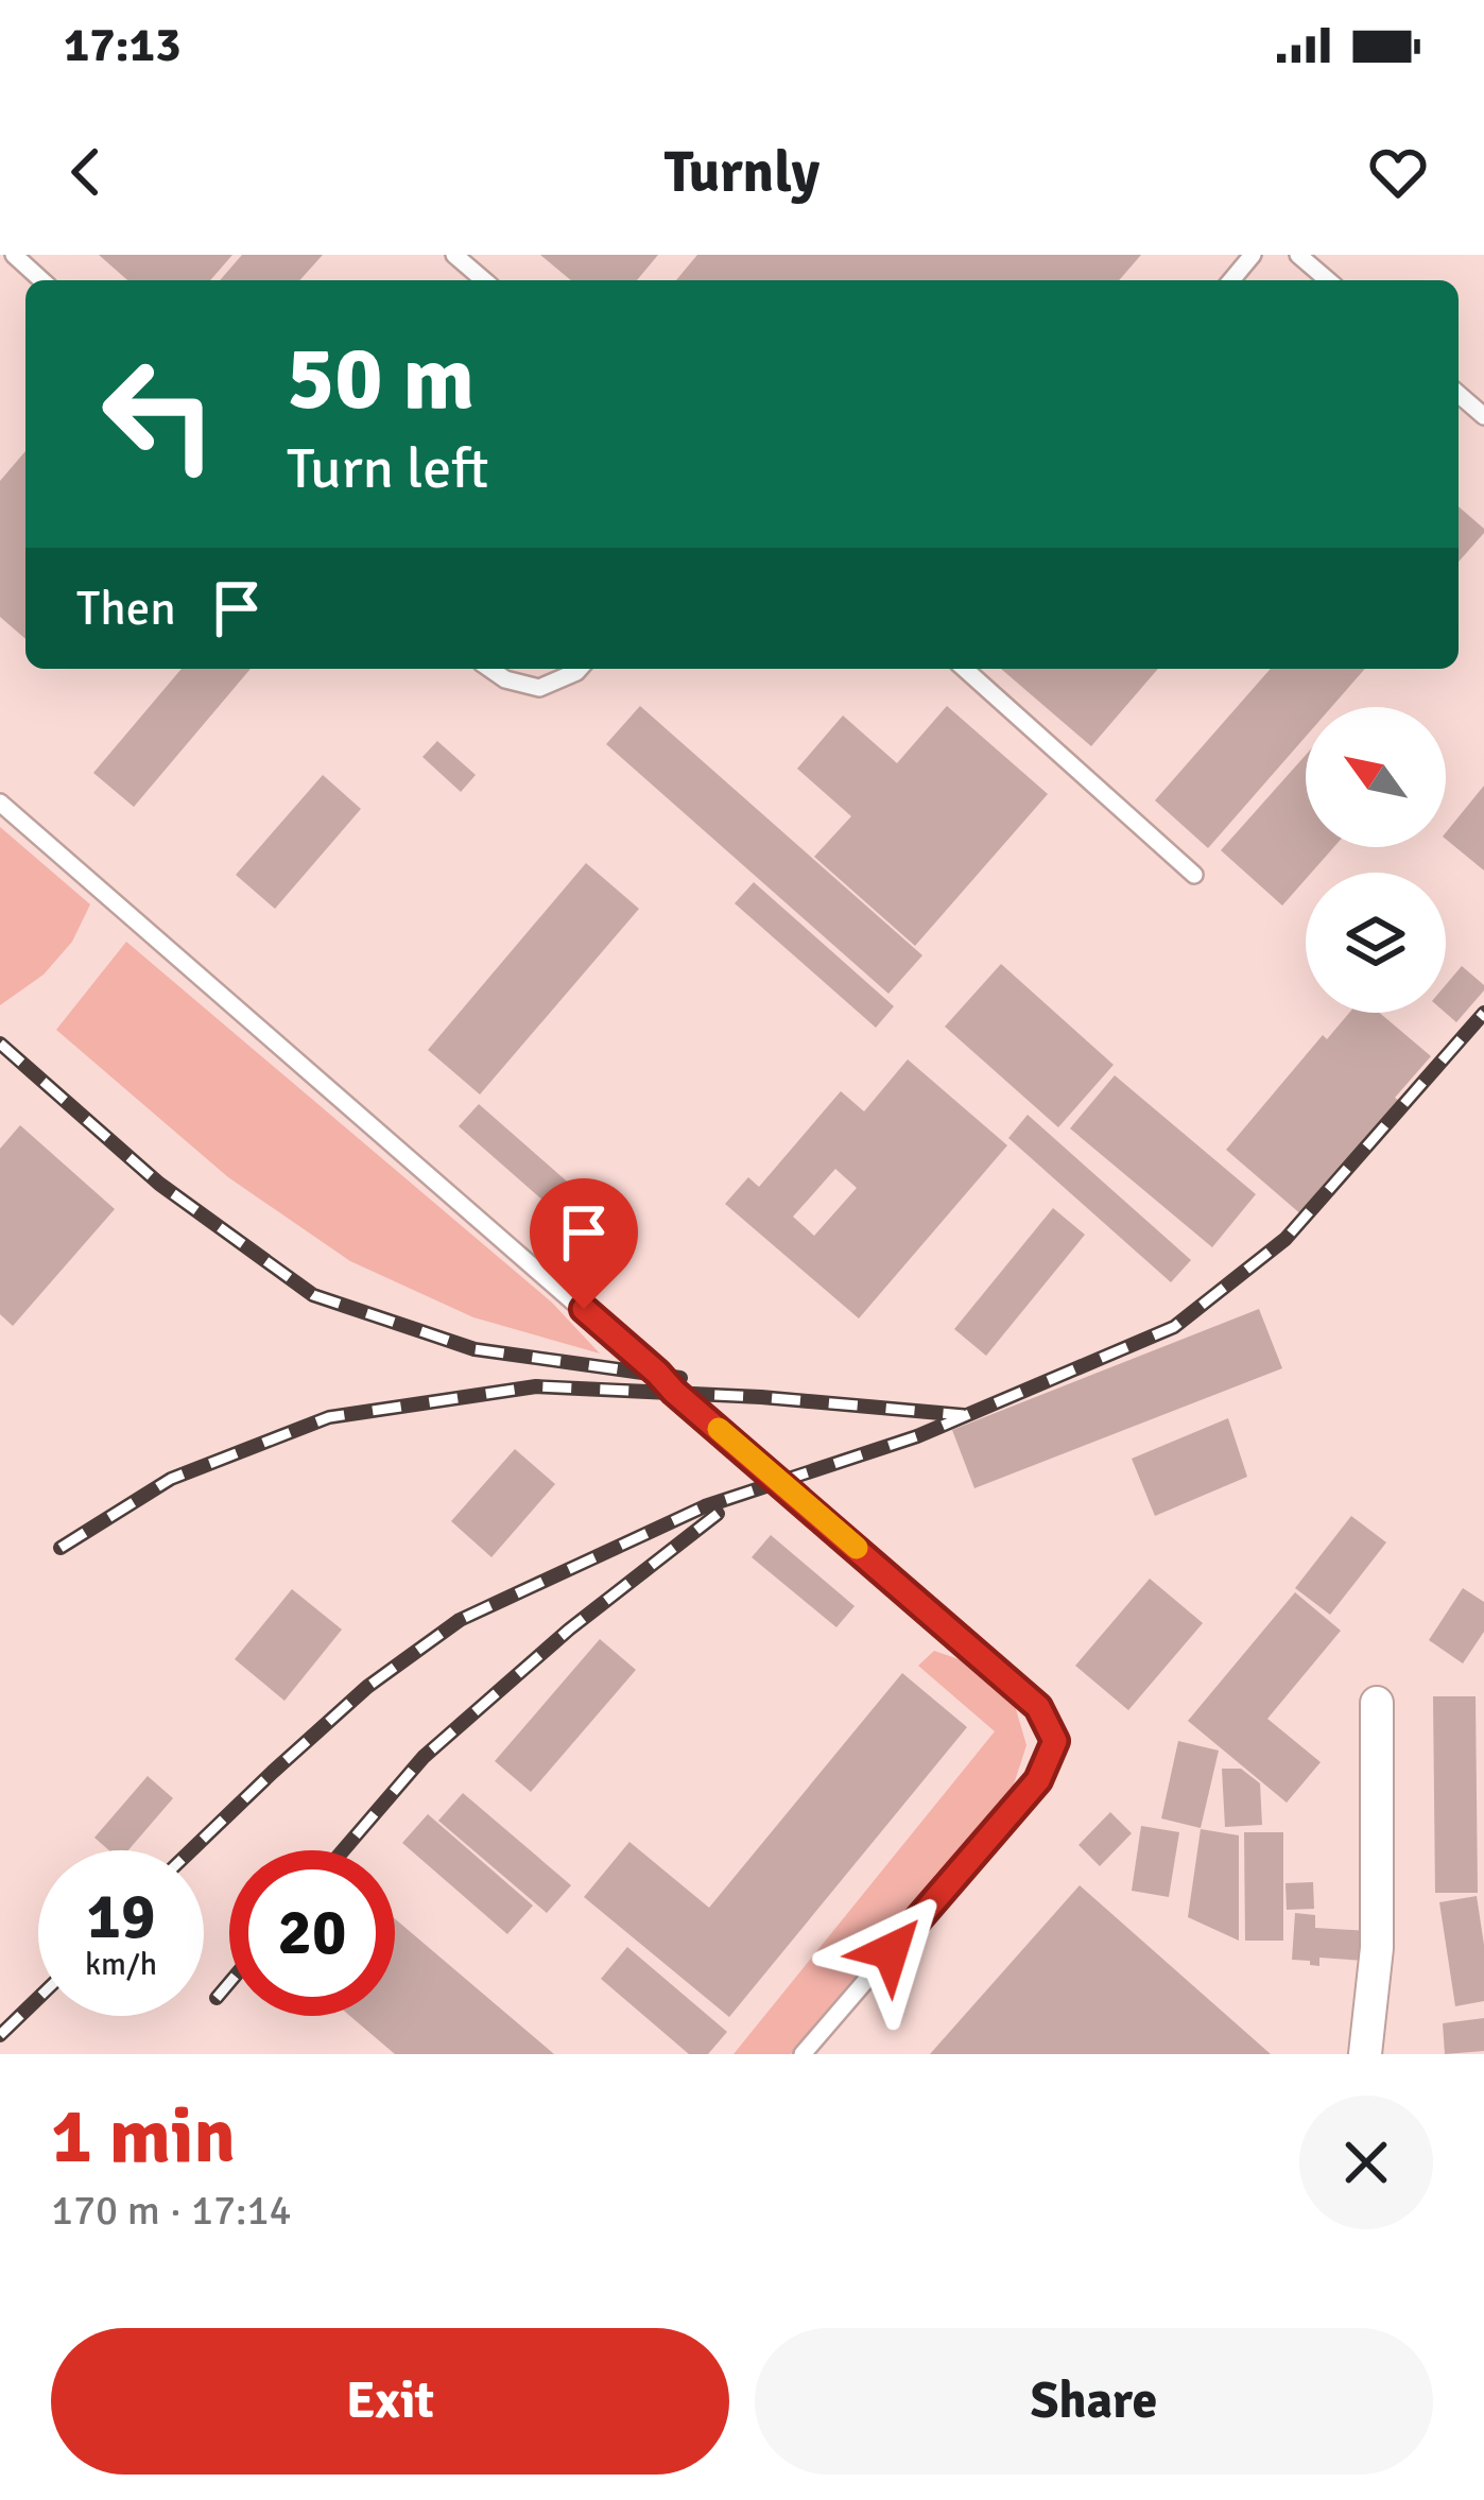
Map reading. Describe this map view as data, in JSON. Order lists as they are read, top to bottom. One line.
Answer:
{"north":"top left","page":{"status":"17:13","header":"Turnly","turn":["50 m","Turn left"],"then":"Then","speed":"19 km/h","limit":"20","heading":["1 min","170 m · 17:14"],"buttons":["Exit","Share"]}}
